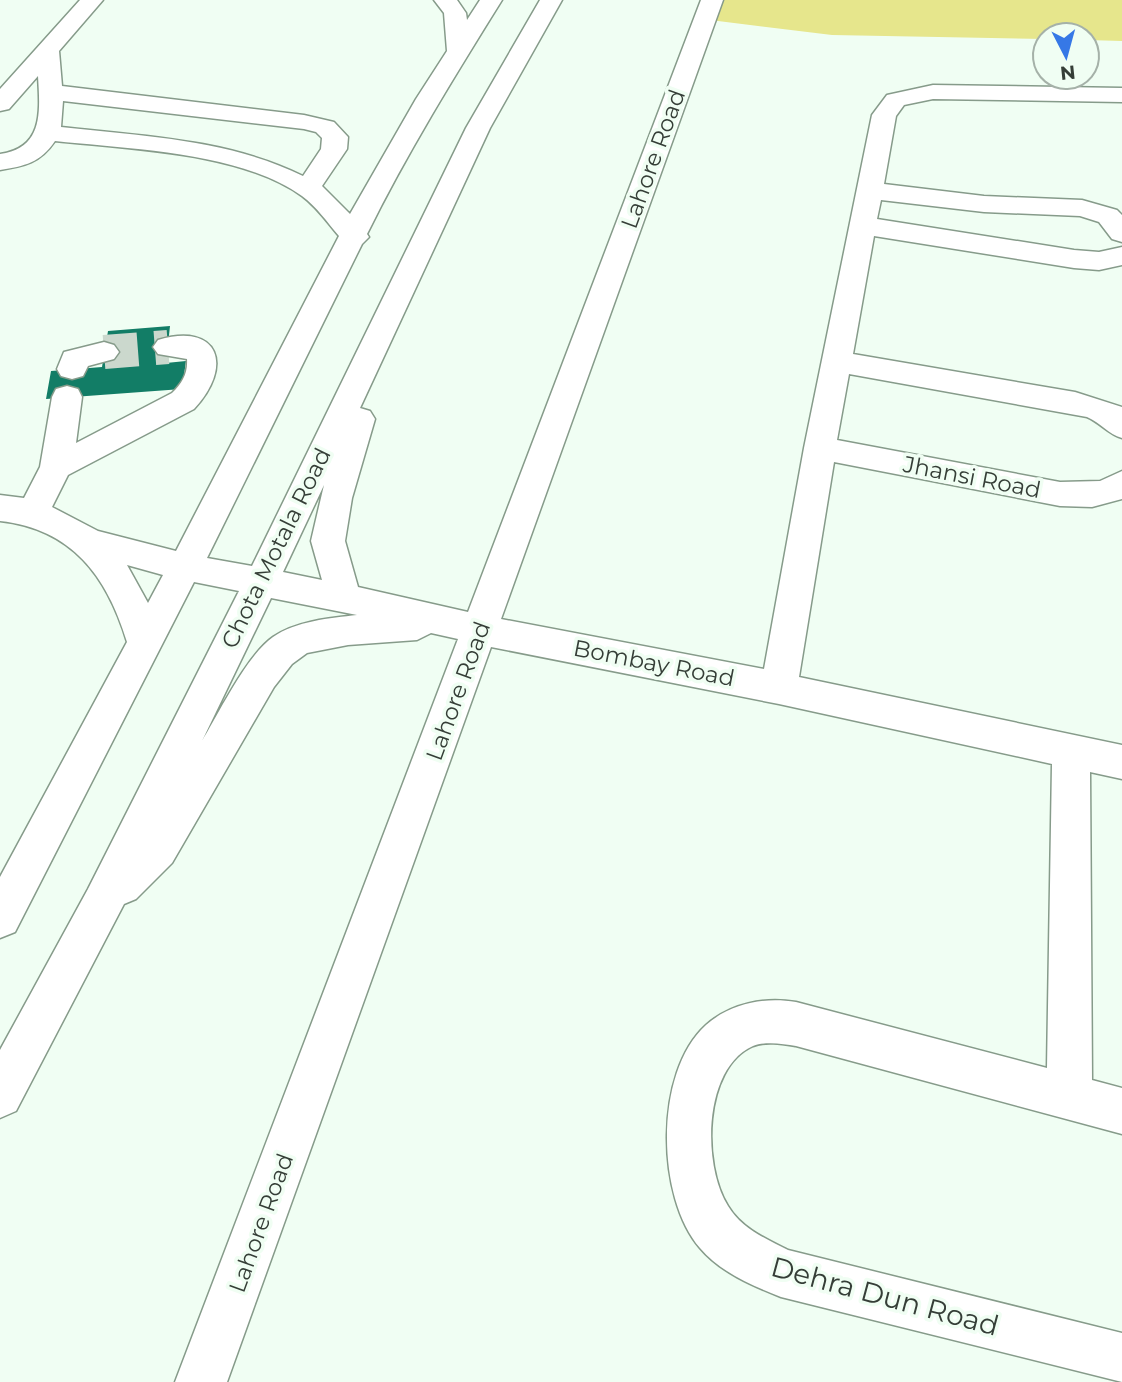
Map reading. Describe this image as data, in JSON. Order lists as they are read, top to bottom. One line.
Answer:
{"streets":{"street":["Lahore Road","Jhansi Road","Chota Motala Road","Bombay Road","Dehra Dun Road"]},"crossings":[["Lahore Road","Bombay Road"],["Chota Motala Road","Bombay Road"]],"north":"bottom"}
